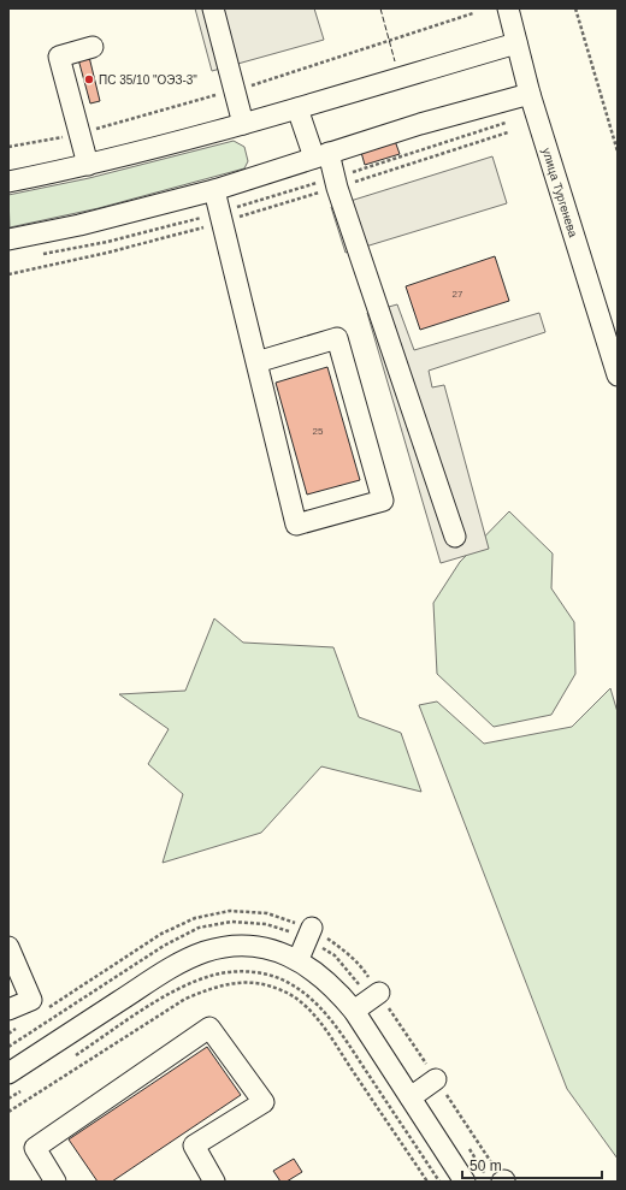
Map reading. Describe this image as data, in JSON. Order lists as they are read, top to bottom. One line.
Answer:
{"streets":{"street":["улица Тургенева"]},"places":["ПС 35/10 \"ОЭЗ-3\""],"house_numbers":["27","25"],"scale_bar":"50 m"}
